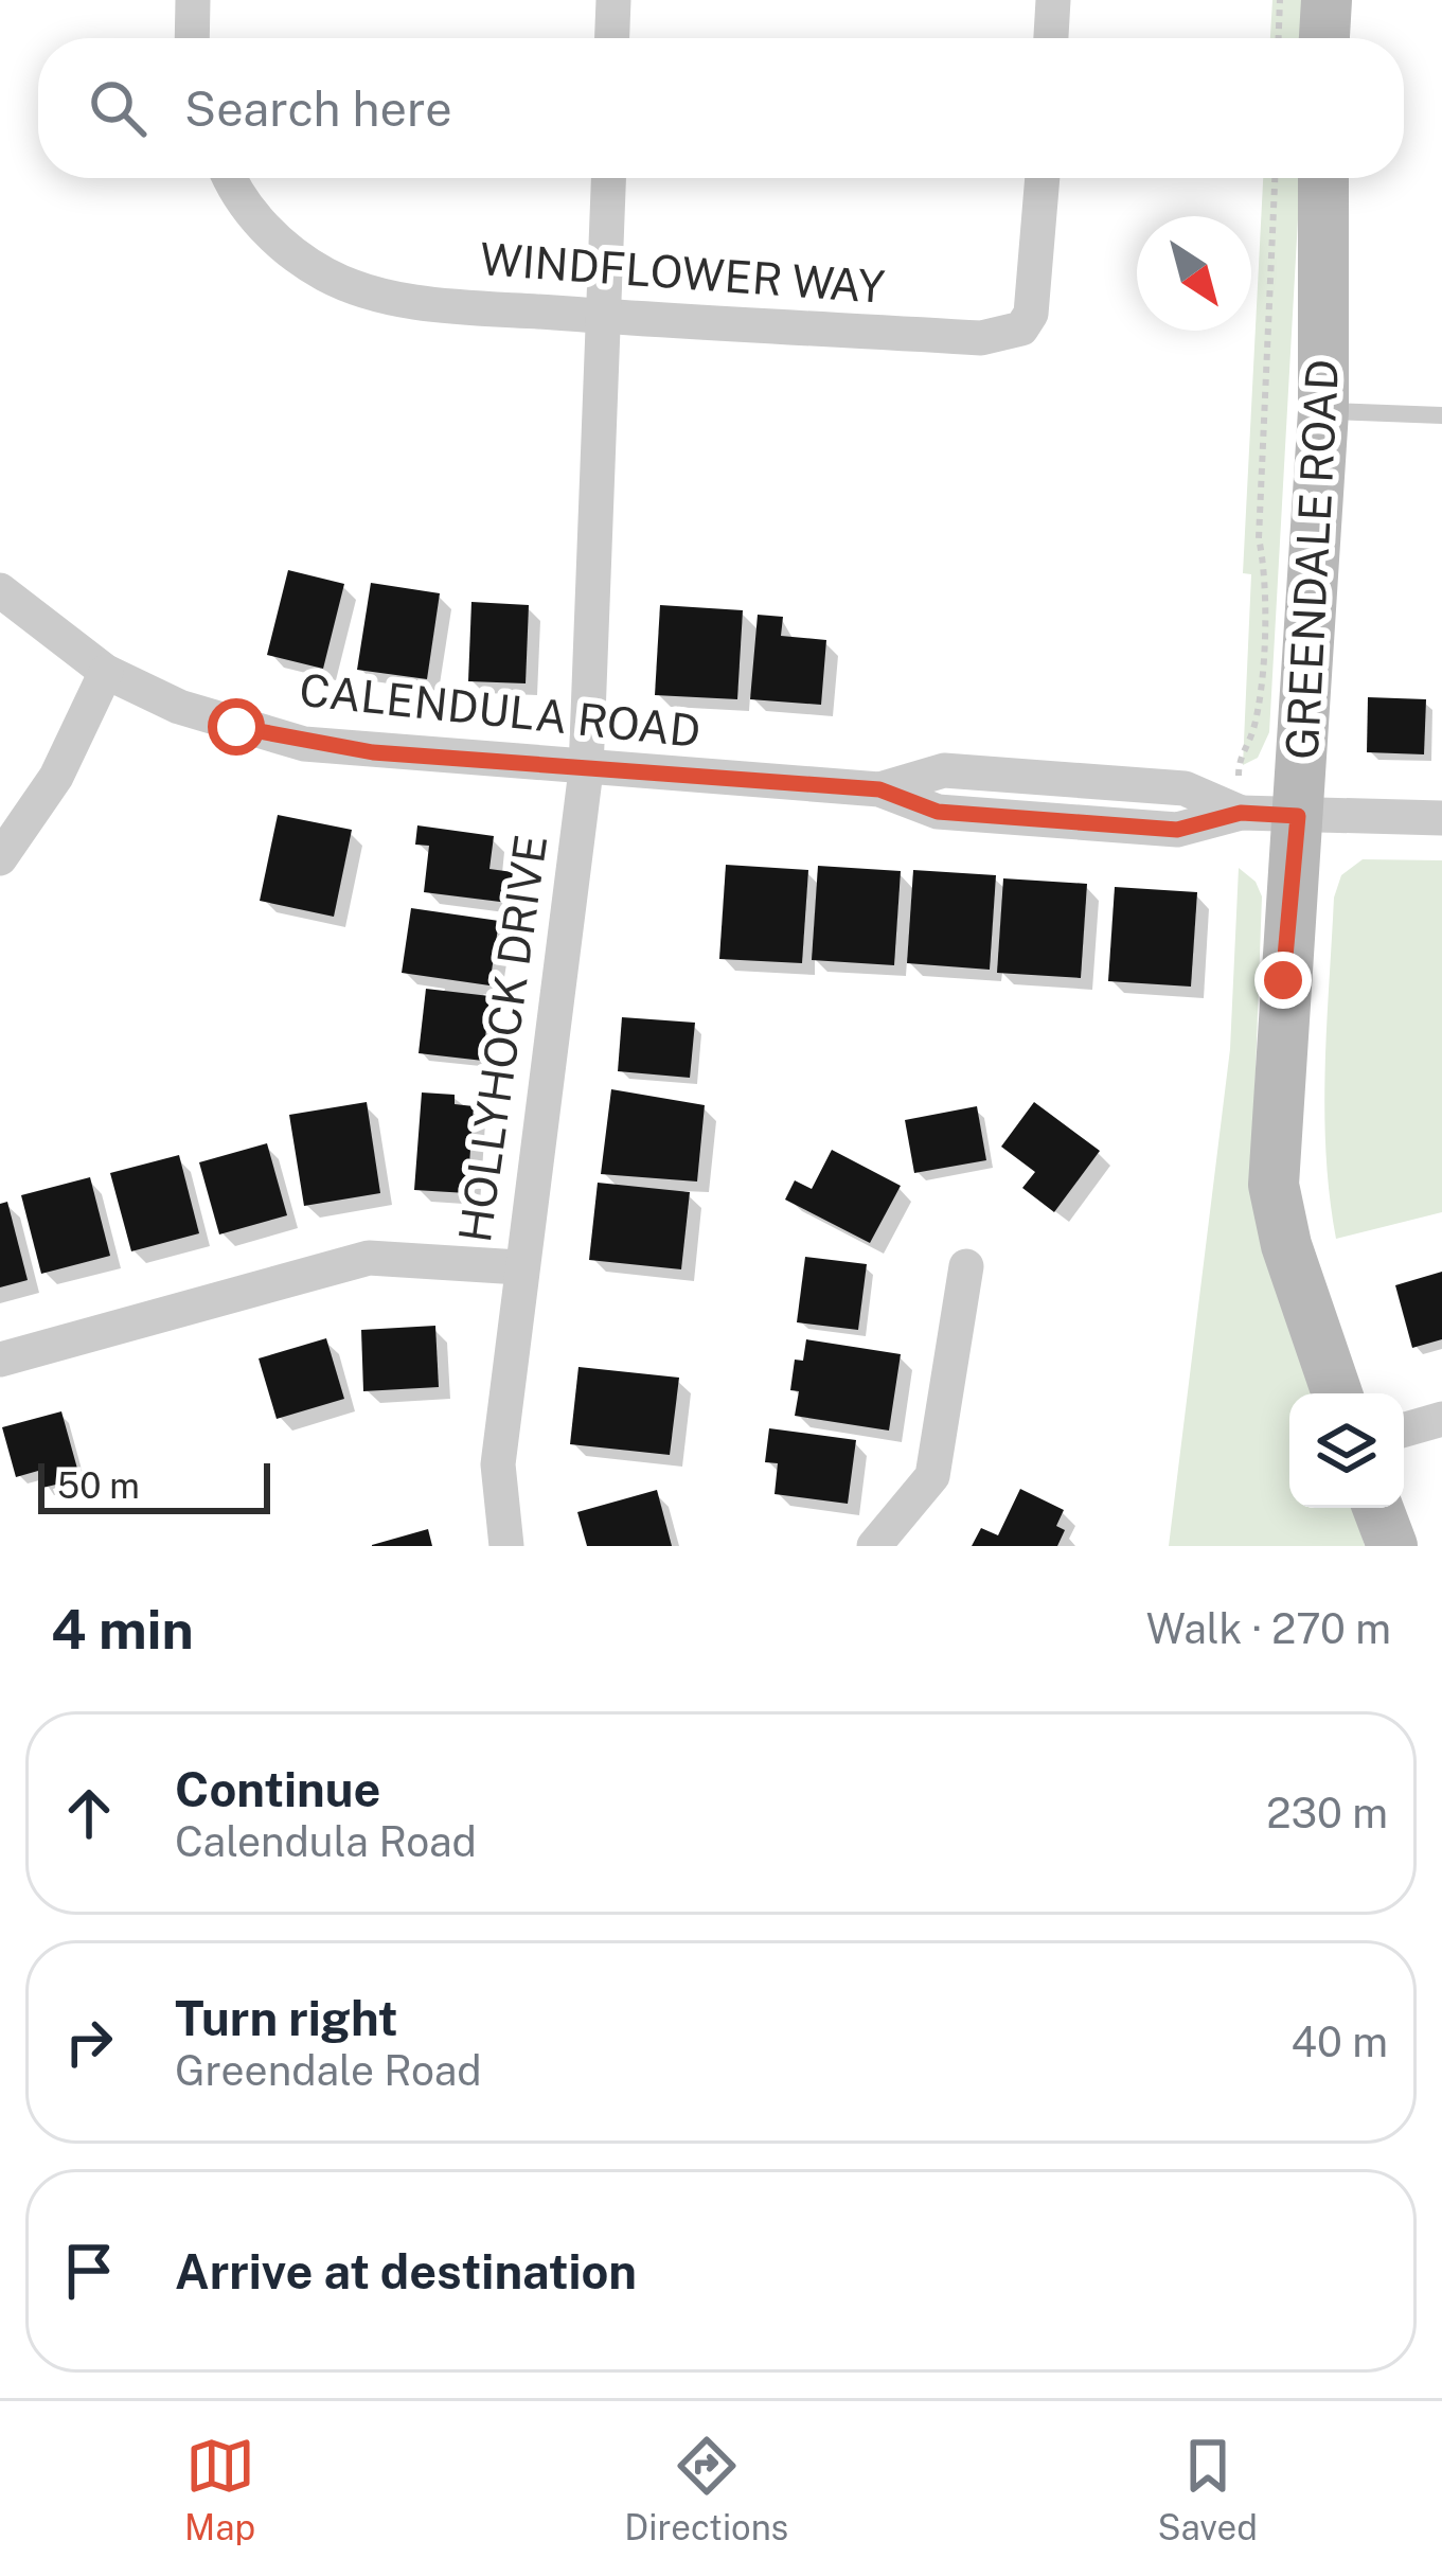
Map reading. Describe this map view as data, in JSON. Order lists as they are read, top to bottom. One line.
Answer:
{"streets":{"street":["WINDFLOWER WAY","GREENDALE ROAD","CALENDULA ROAD","HOLLYHOCK DRIVE"]},"crossings":[["WINDFLOWER WAY","HOLLYHOCK DRIVE"],["GREENDALE ROAD","CALENDULA ROAD"],["CALENDULA ROAD","HOLLYHOCK DRIVE"]],"scale_bar":"50 m","north":"bottom right","page":{"search":"Search here","scale":"50 m","heading":["4 min","Walk · 270 m"],"list":[["Continue","Calendula Road","230 m"],["Turn right","Greendale Road","40 m"],"Arrive at destination"],"nav":["Map","Directions","Saved"]}}
